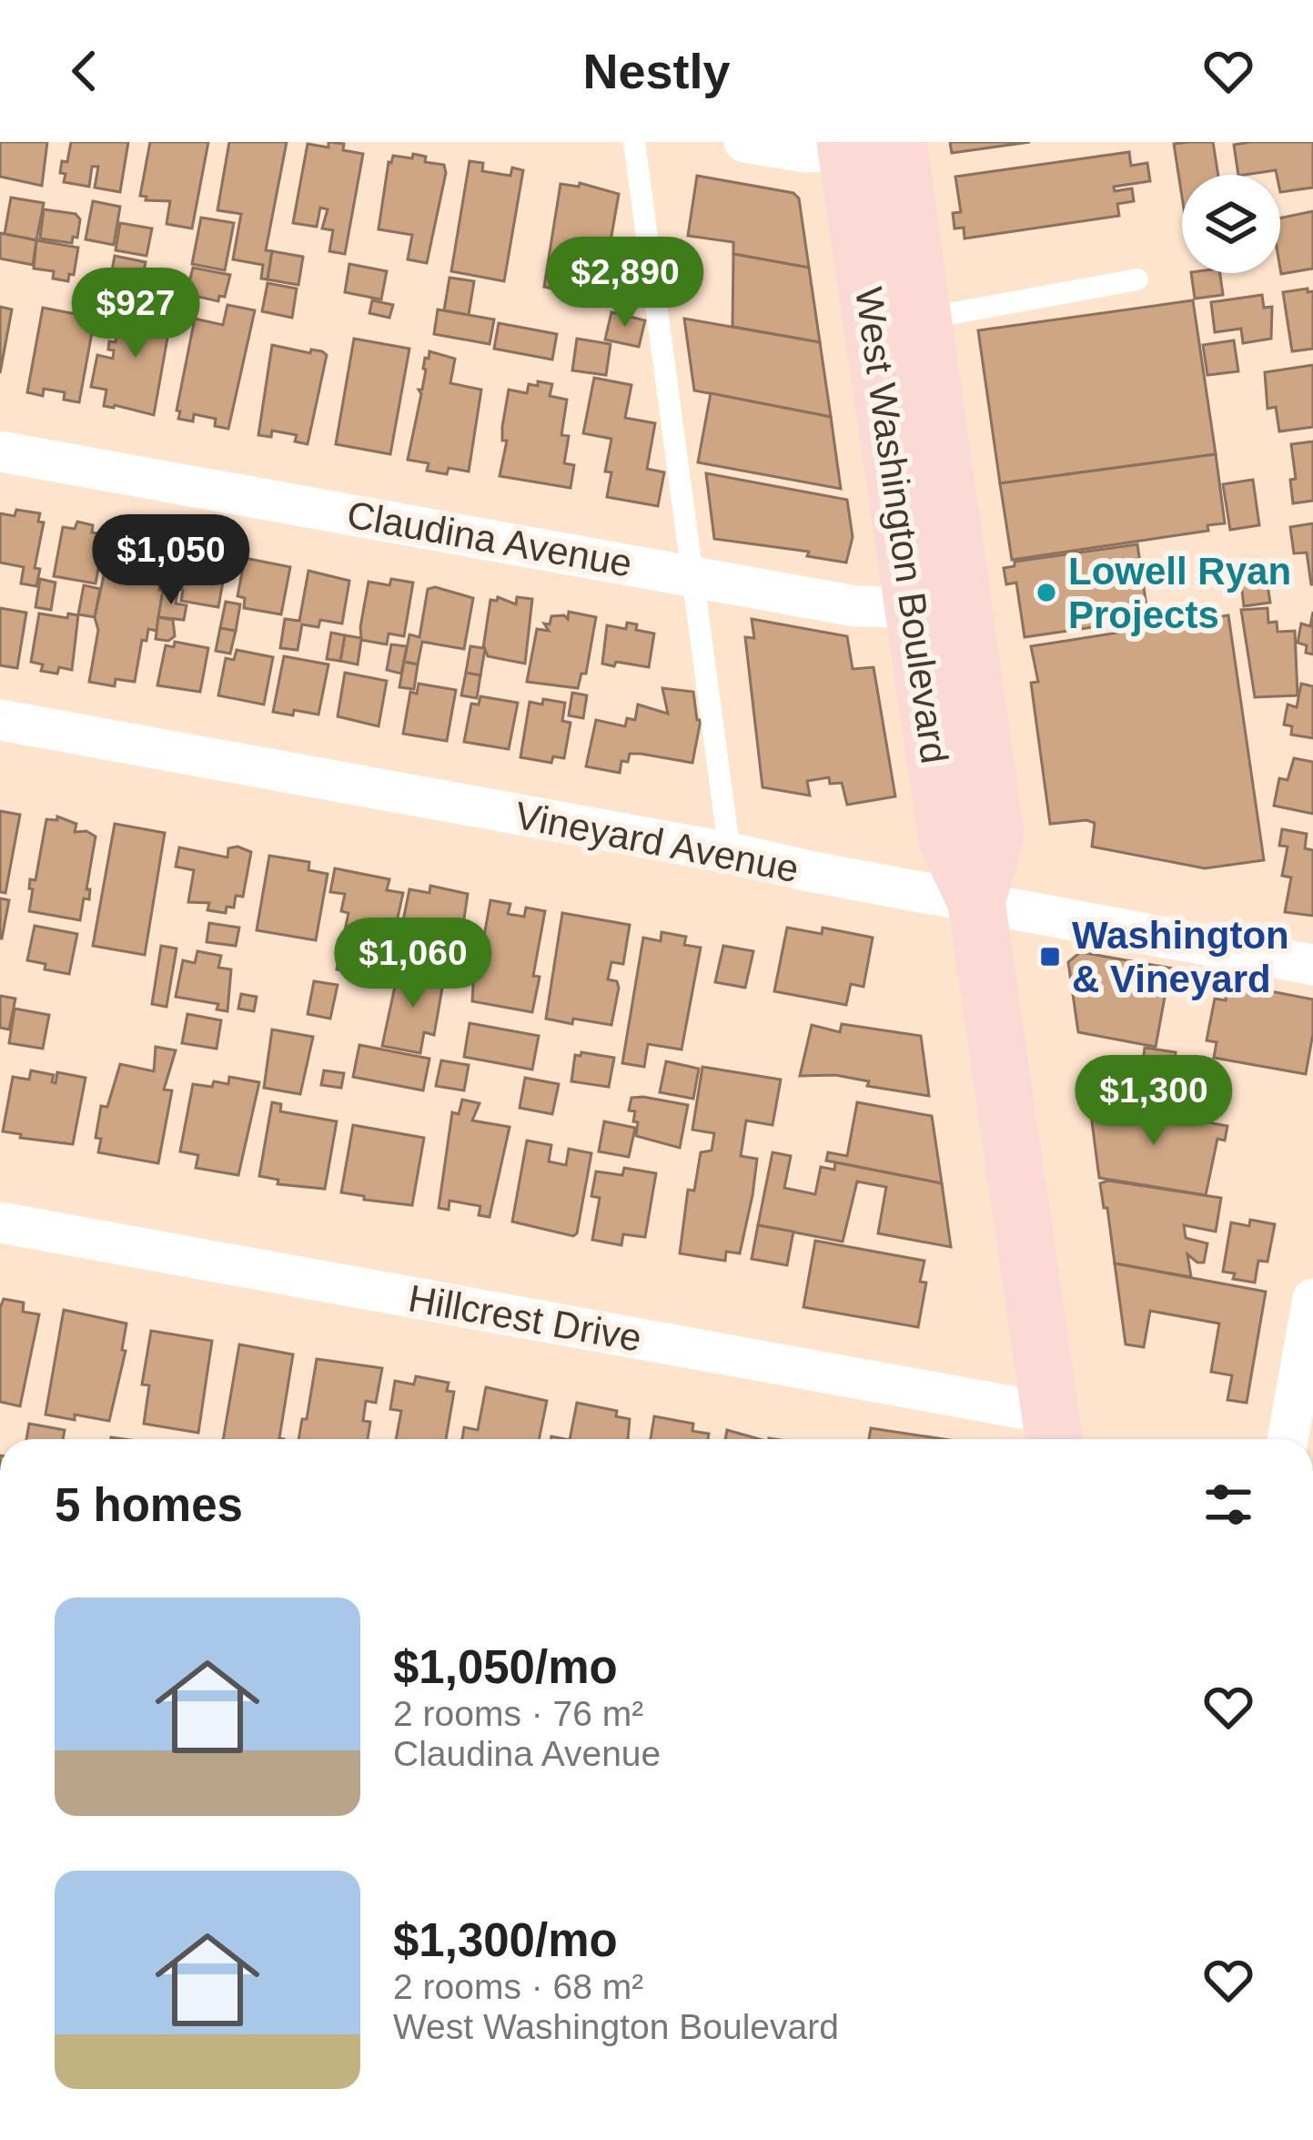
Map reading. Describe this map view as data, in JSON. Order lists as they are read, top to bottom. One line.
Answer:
{"streets":{"main road":["West Washington Boulevard"],"street":["Claudina Avenue","Vineyard Avenue","Hillcrest Drive"]},"crossings":[["West Washington Boulevard","Claudina Avenue"],["West Washington Boulevard","Vineyard Avenue"],["West Washington Boulevard","Hillcrest Drive"]],"places":{"other":["Lowell Ryan Projects"],"transit":["Washington & Vineyard"]},"page":{"header":"Nestly","price":["$2,890","$927","$1,050","$1,060","$1,300"],"heading":"5 homes","list":[{"name":"$1,050/mo","note":"2 rooms · 76 m² · Claudina Avenue"},{"name":"$1,300/mo","note":"2 rooms · 68 m² · West Washington Boulevard"}]}}
